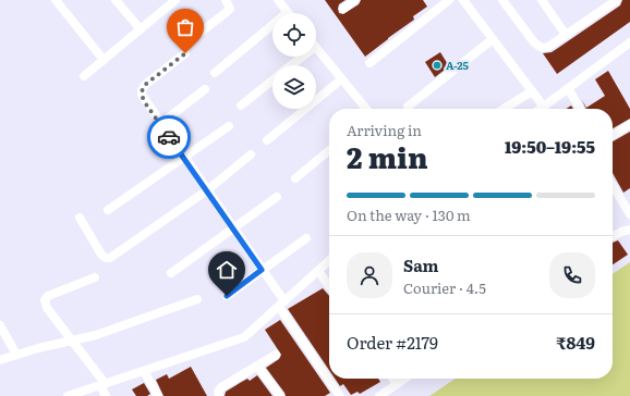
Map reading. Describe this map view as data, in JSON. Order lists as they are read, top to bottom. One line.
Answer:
{"places":["A-25"],"page":{"heading":["2 min","Arriving in","19:50–19:55"],"panel":["Sam","Courier · 4.5","Order #2179","₹849"],"bar":"On the way · 130 m"}}
